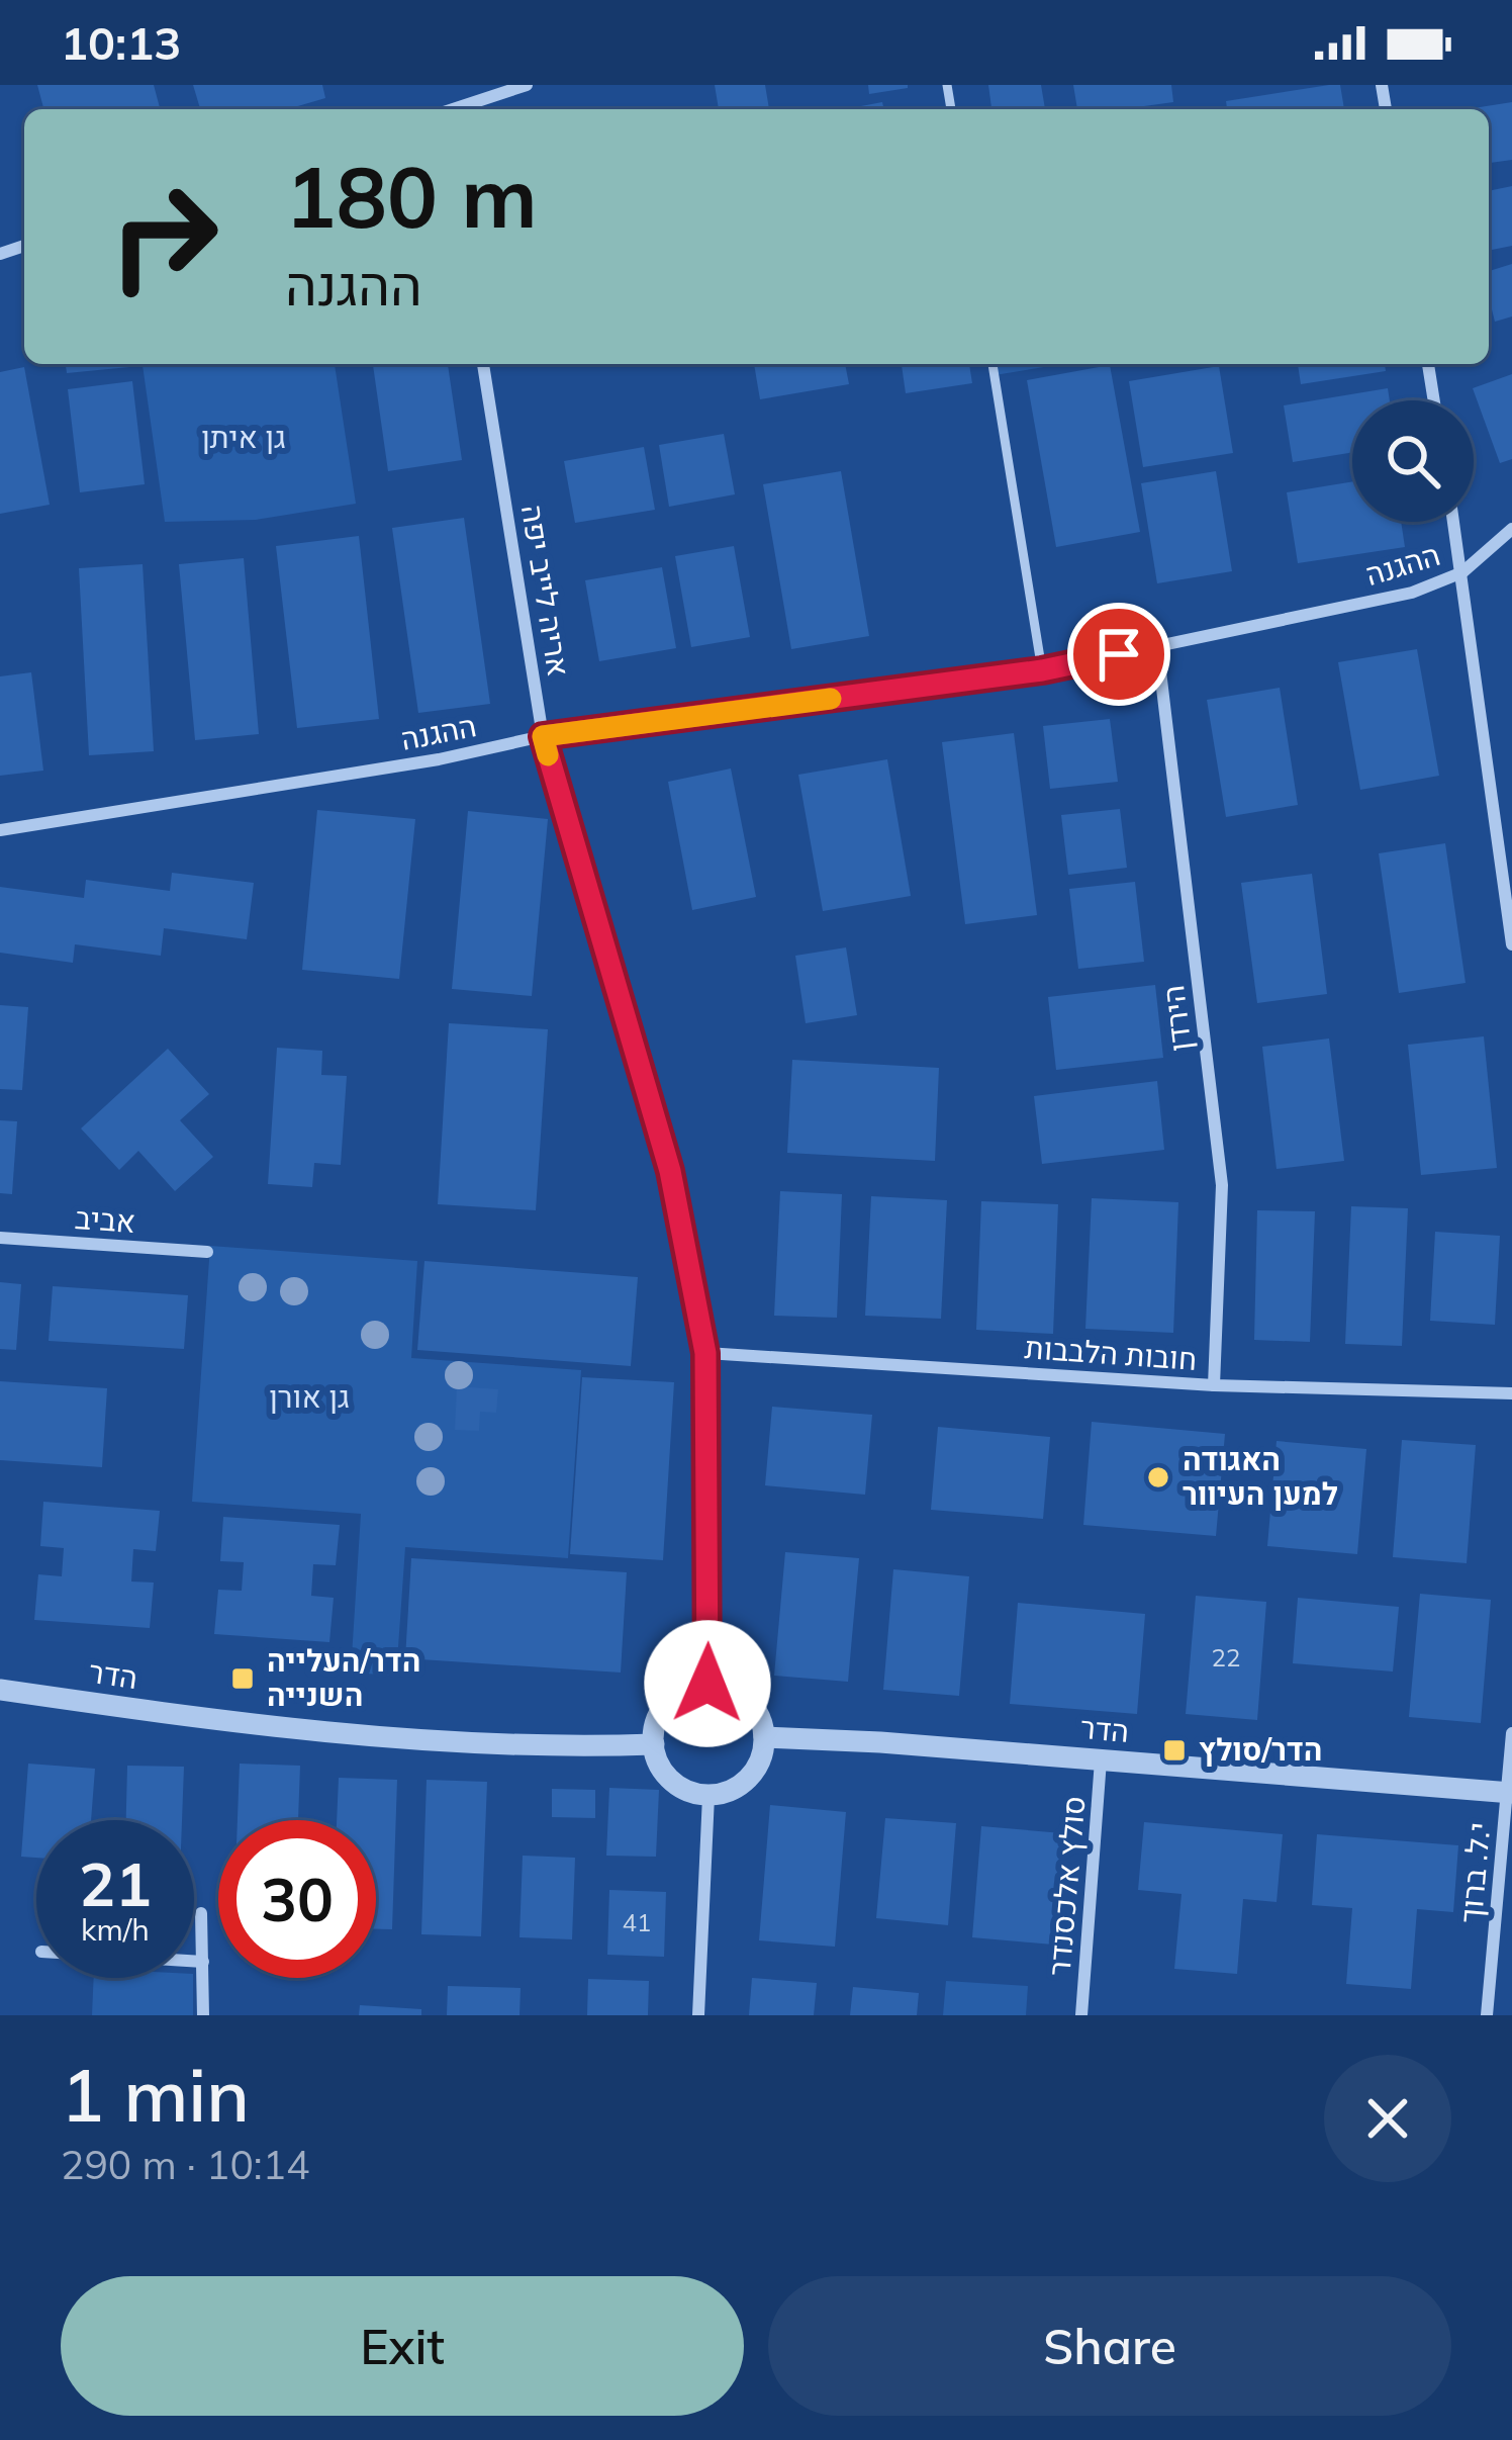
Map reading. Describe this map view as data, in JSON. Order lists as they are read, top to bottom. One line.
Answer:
{"streets":{"street":["ההגנה","אריה לייב יפה","הירדן","אביב","חובות הלבבות","הדר","י.ל. ברוך","סולץ אלכסנדר"]},"crossings":[["ההגנה","אריה לייב יפה"],["ההגנה","הירדן"],["אריה לייב יפה","חובות הלבבות"],["אריה לייב יפה","הדר"],["הירדן","חובות הלבבות"],["הדר","י.ל. ברוך"],["הדר","סולץ אלכסנדר"]],"parks":["גן איתן","גן אורן"],"places":{"other":["האגודה למען העיוור"],"transit":["הדר/העלייה השנייה","הדר/סולץ"]},"house_numbers":["22","41"],"page":{"status":"10:13","turn":["180 m","ההגנה"],"speed":"21 km/h","limit":"30","heading":["1 min","290 m · 10:14"],"buttons":["Exit","Share"]}}
